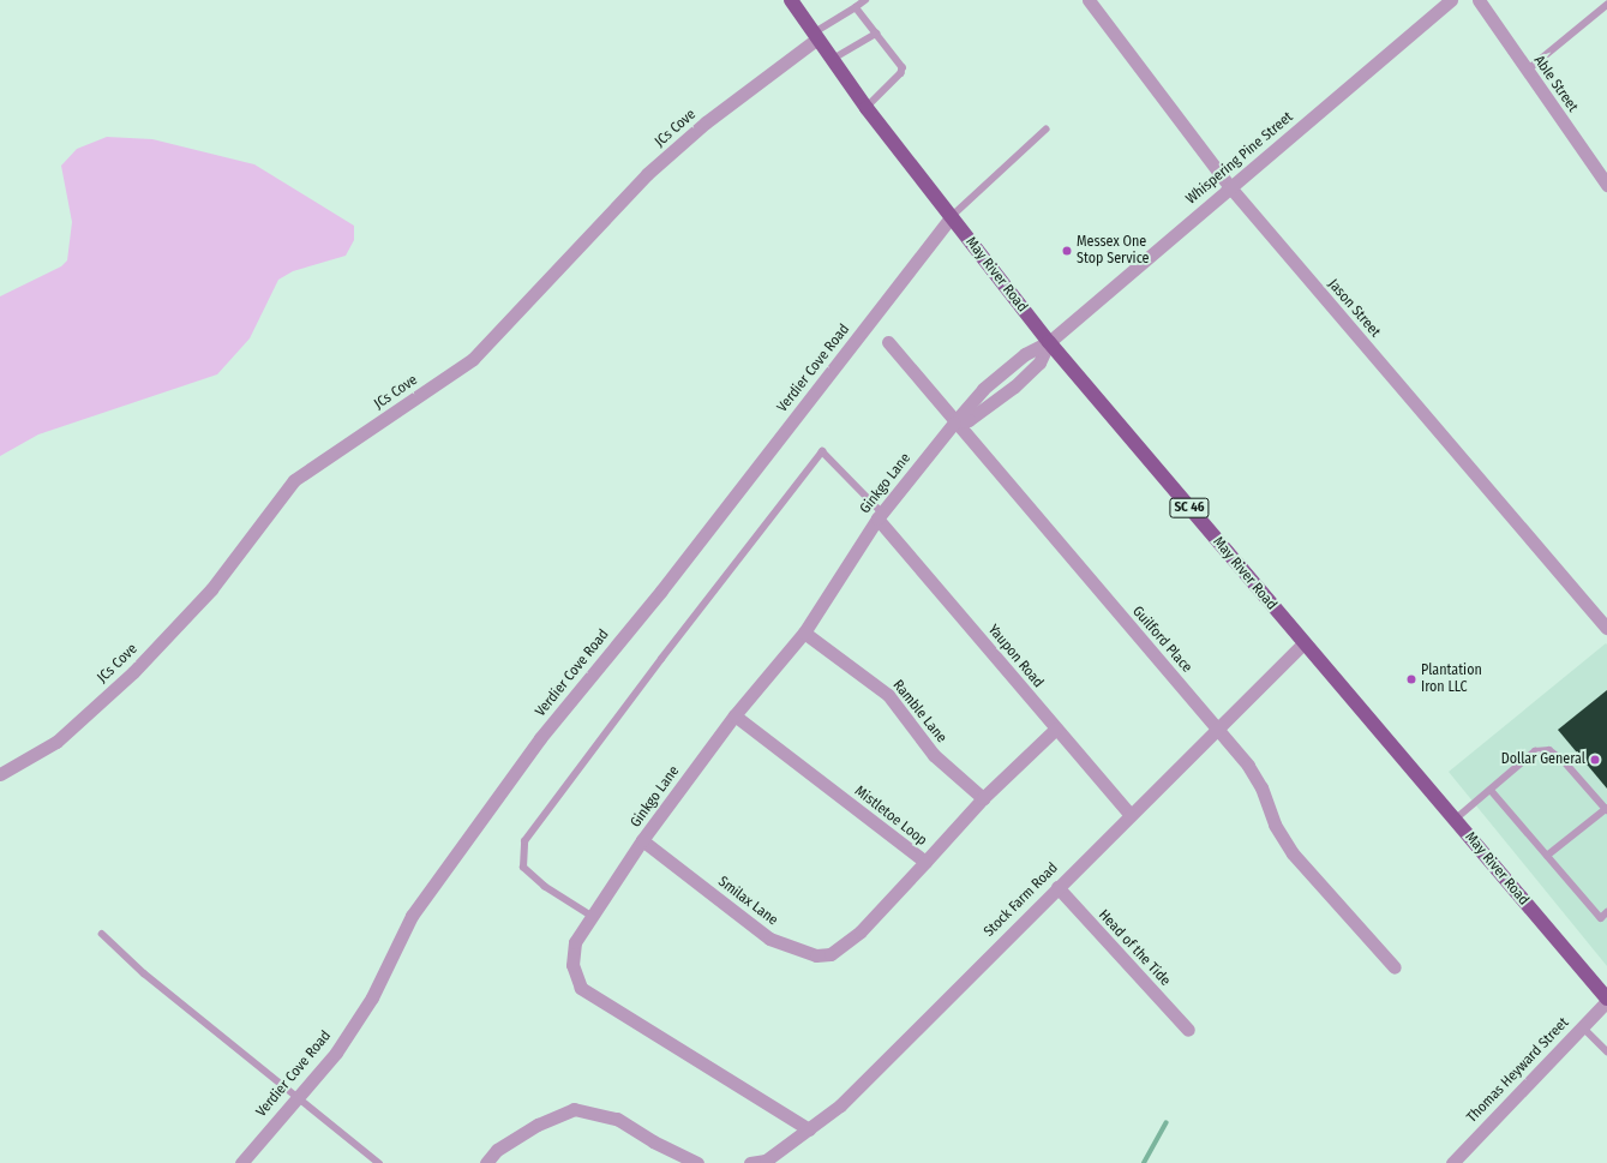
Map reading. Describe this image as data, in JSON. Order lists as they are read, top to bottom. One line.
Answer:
{"streets":{"main road":["May River Road","SC 46"],"street":["Able Street","JCs Cove","Whispering Pine Street","Jason Street","Verdier Cove Road","Ginkgo Lane","Guilford Place","Yaupon Road","Ramble Lane","Mistletoe Loop","Stock Farm Road","Smilax Lane","Head of the Tide","Thomas Heyward Street"]},"crossings":[["JCs Cove","May River Road"],["Whispering Pine Street","May River Road"],["Whispering Pine Street","Jason Street"],["Whispering Pine Street","Ginkgo Lane"],["May River Road","Verdier Cove Road"],["May River Road","Ginkgo Lane"],["May River Road","Stock Farm Road"],["May River Road","Thomas Heyward Street"],["Ginkgo Lane","Guilford Place"],["Ginkgo Lane","Yaupon Road"],["Ginkgo Lane","Ramble Lane"],["Ginkgo Lane","Mistletoe Loop"],["Ginkgo Lane","Stock Farm Road"],["Ginkgo Lane","Smilax Lane"],["Guilford Place","Stock Farm Road"],["Yaupon Road","Mistletoe Loop"],["Yaupon Road","Stock Farm Road"],["Ramble Lane","Mistletoe Loop"],["Mistletoe Loop","Smilax Lane"],["Stock Farm Road","Head of the Tide"]],"places":["Messex One Stop Service","Plantation Iron LLC","Dollar General"]}
